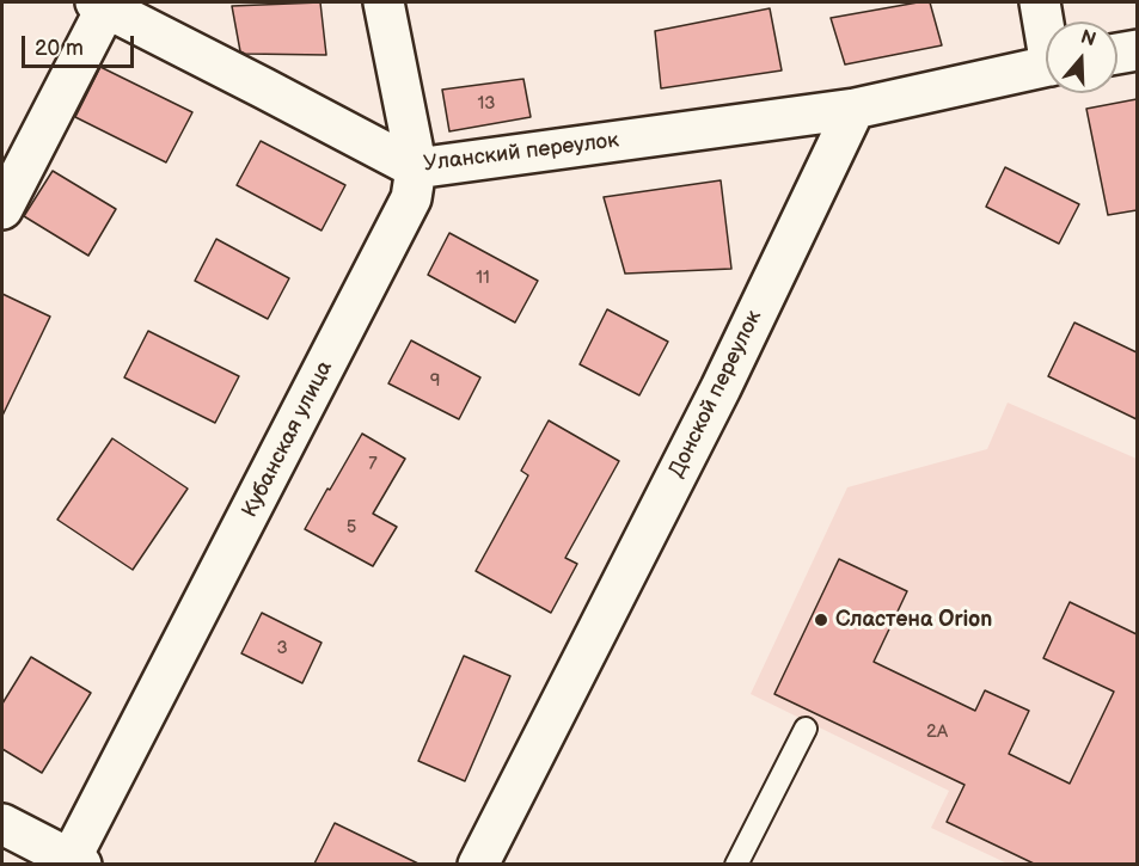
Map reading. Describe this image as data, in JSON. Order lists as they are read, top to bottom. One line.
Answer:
{"streets":{"street":["Уланский переулок","Донской переулок","Кубанская улица"]},"crossings":[["Уланский переулок","Донской переулок"],["Уланский переулок","Кубанская улица"]],"places":["Сластена Orion"],"house_numbers":["13","11","9","7","5","3","2А"],"scale_bar":"20 m","north":"top"}
